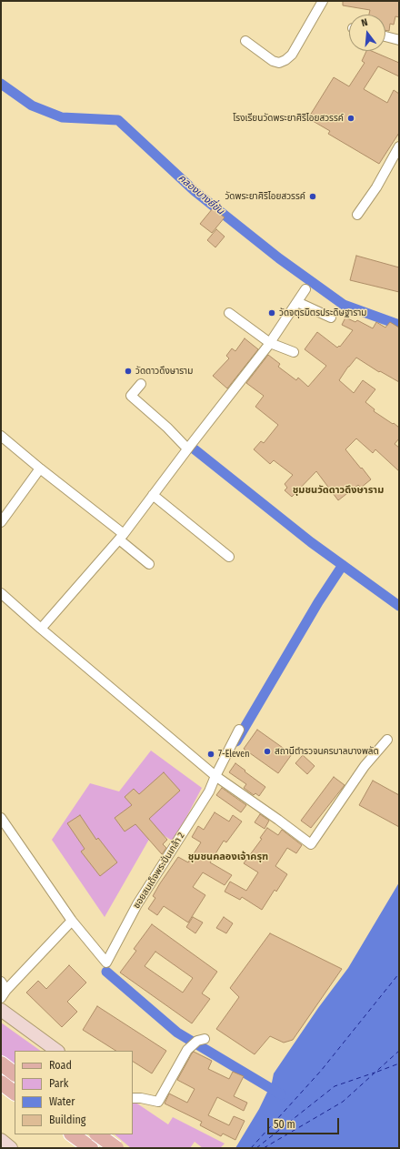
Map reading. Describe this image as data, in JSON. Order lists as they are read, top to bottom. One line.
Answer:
{"streets":{"street":["ซอยสมเด็จพระปิ่นเกล้า 2"]},"districts":["ชุมชนวัดดาวดึงษาราม","ชุมชนคลองเจ้าครุฑ"],"water":["คลองบางยี่ขัน"],"places":["โรงเรียนวัดพระยาศิริไอยสวรรค์","วัดพระยาศิริไอยสวรรค์","วัดจตุรมิตรประดิษฐาราม","วัดดาวดึงษาราม","สถานีตำรวจนครบาลบางพลัด","7-Eleven"],"legend":["Road","Park","Water","Building"],"scale_bar":"50 m","north":"top"}
